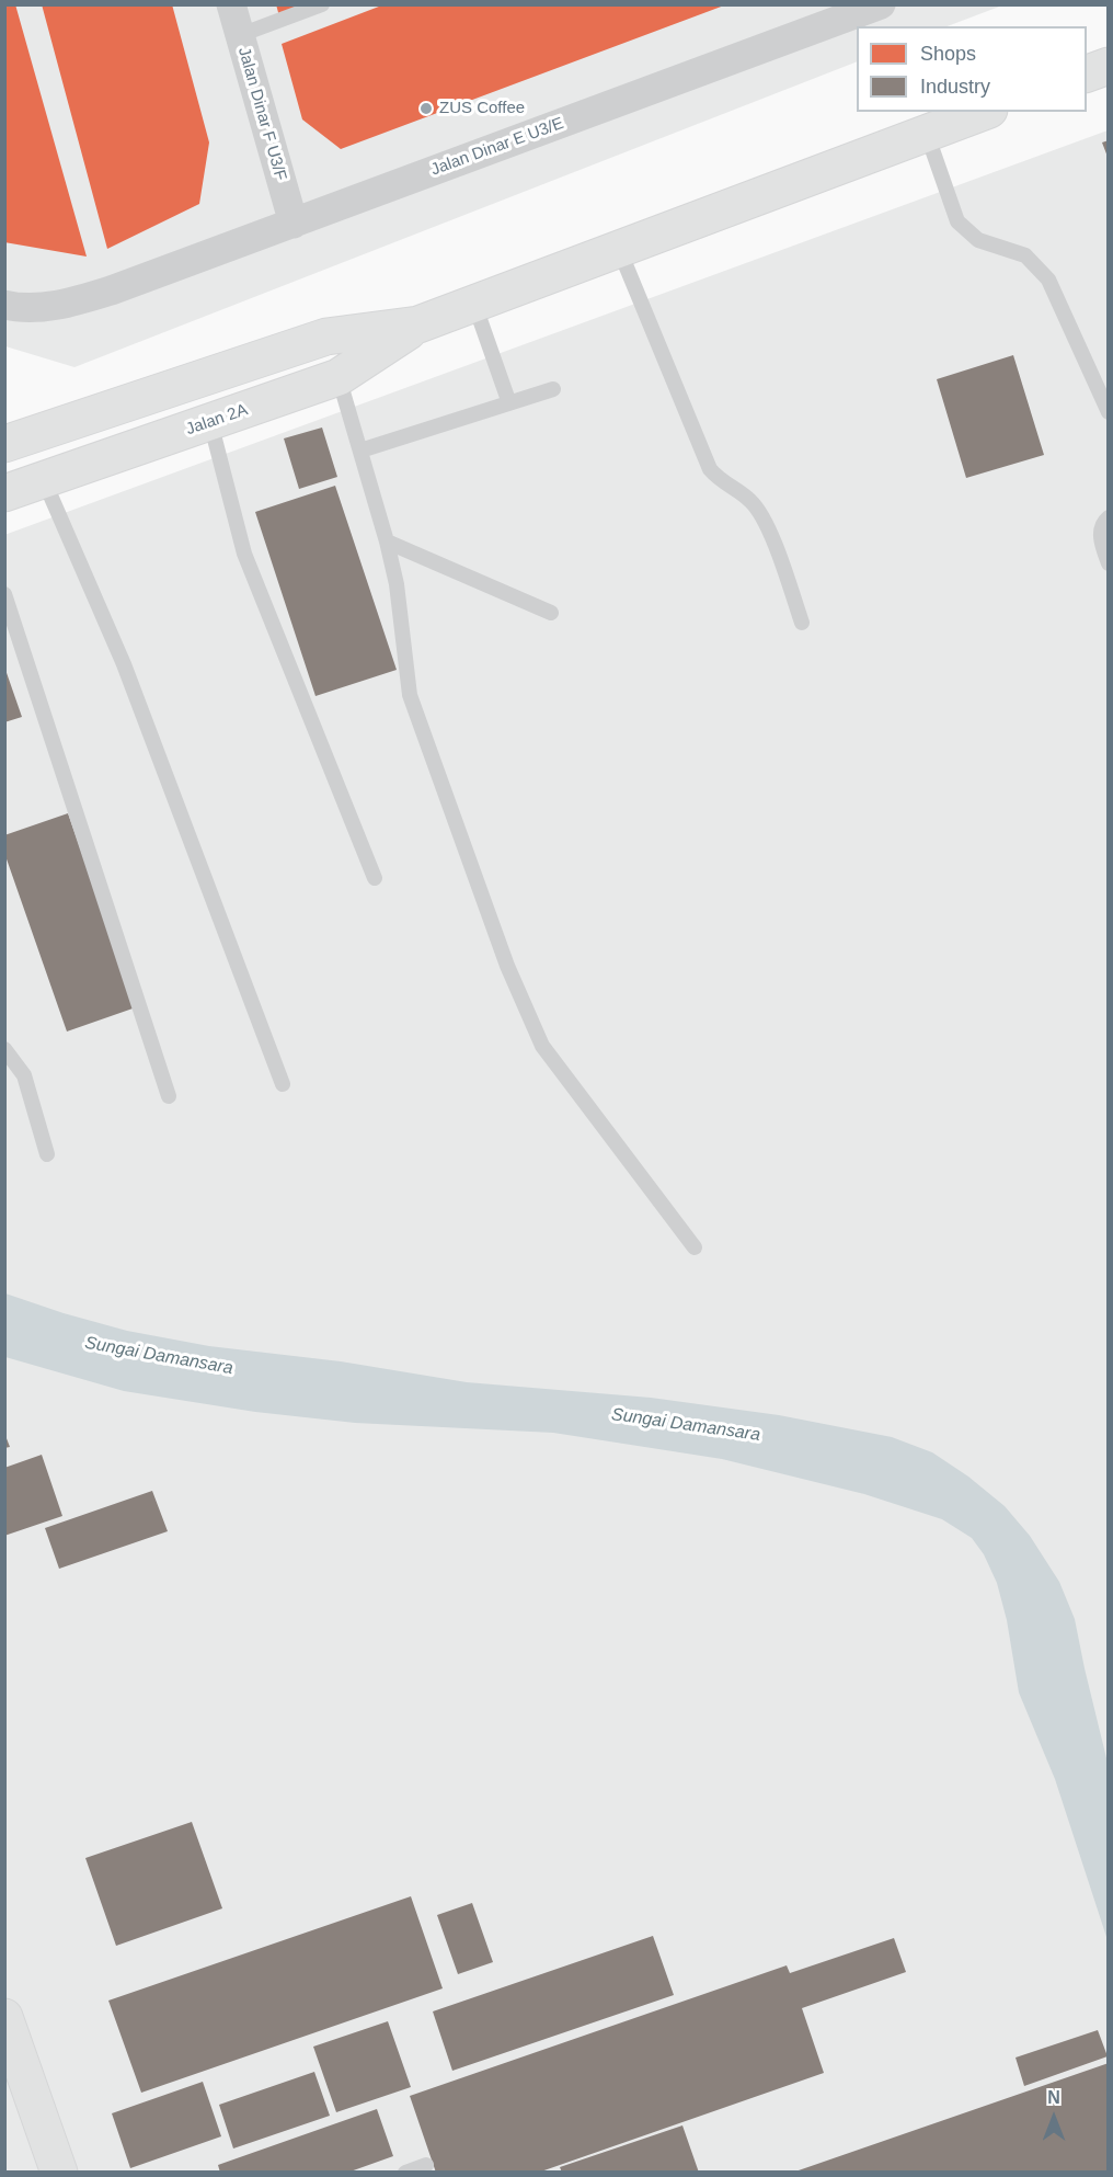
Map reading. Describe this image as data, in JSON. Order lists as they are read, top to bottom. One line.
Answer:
{"streets":{"street":["Jalan Dinar F U3/F","Jalan Dinar E U3/E","Jalan 2A"]},"crossings":[["Jalan Dinar F U3/F","Jalan Dinar E U3/E"]],"water":["Sungai Damansara"],"places":["ZUS Coffee"],"legend":["Shops","Industry"],"north":"top"}
